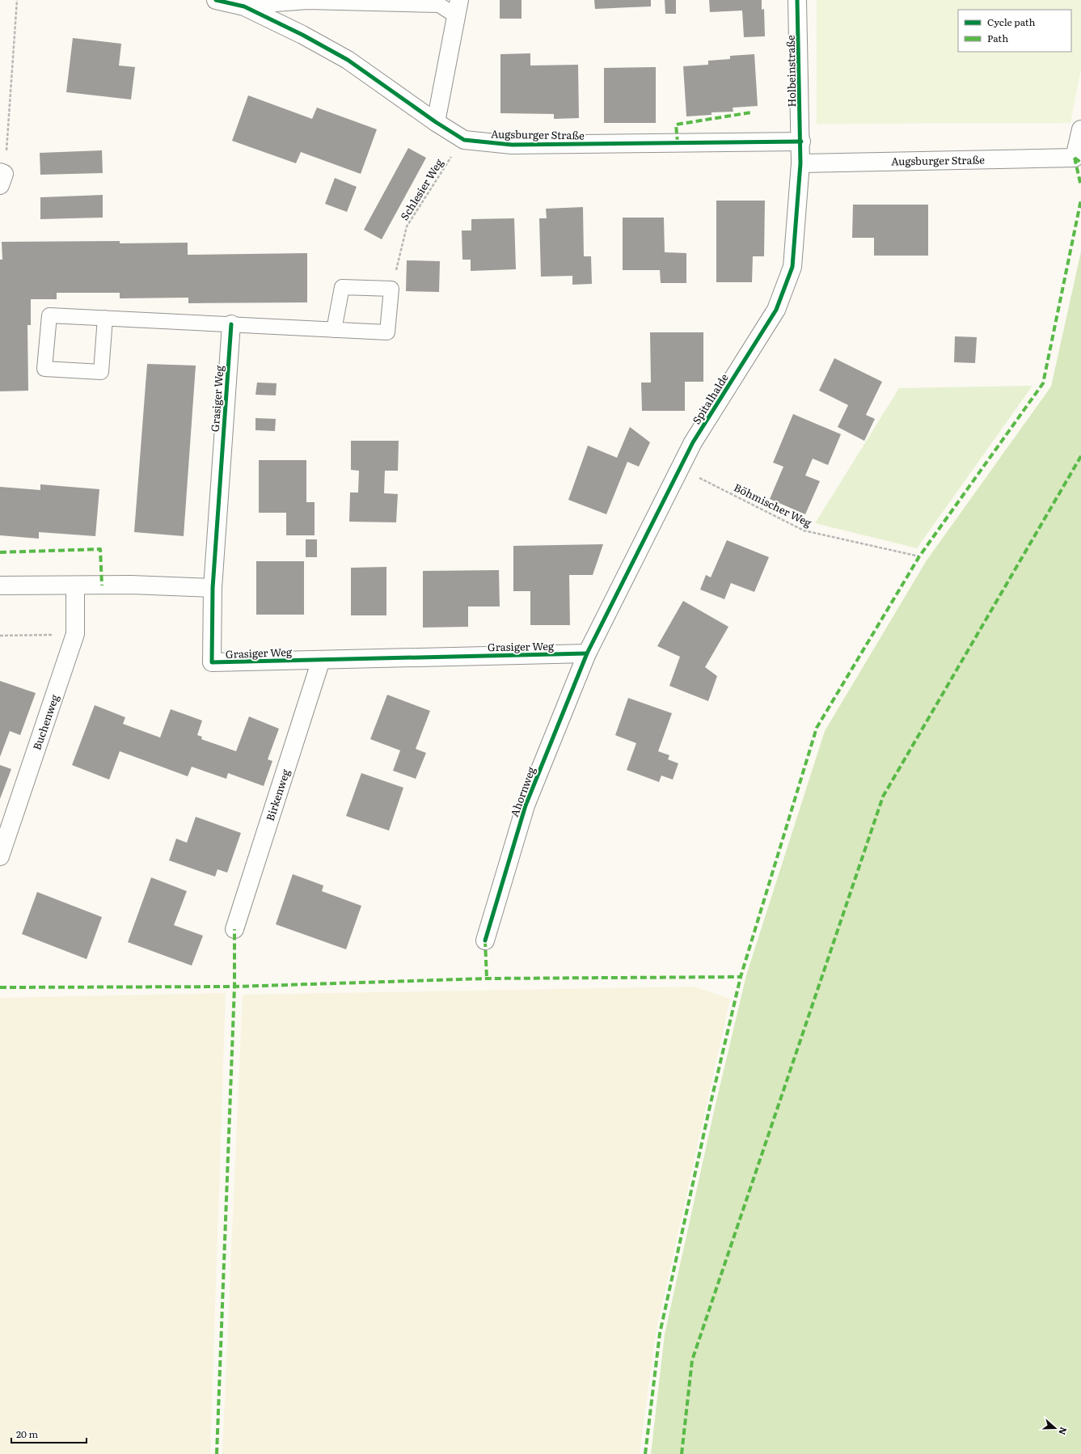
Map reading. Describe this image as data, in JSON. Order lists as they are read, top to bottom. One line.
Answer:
{"streets":{"street":["Holbeinstraße","Augsburger Straße","Grasiger Weg","Spitalhalde","Buchenweg","Ahornweg","Birkenweg"],"path":["Schlesier Weg","Böhmischer Weg"]},"crossings":[["Holbeinstraße","Augsburger Straße"],["Holbeinstraße","Spitalhalde"],["Augsburger Straße","Schlesier Weg"],["Augsburger Straße","Spitalhalde"],["Grasiger Weg","Spitalhalde"],["Grasiger Weg","Ahornweg"],["Grasiger Weg","Birkenweg"],["Spitalhalde","Böhmischer Weg"],["Spitalhalde","Ahornweg"]],"legend":["Cycle path","Path"],"scale_bar":"20 m","north":"right"}
